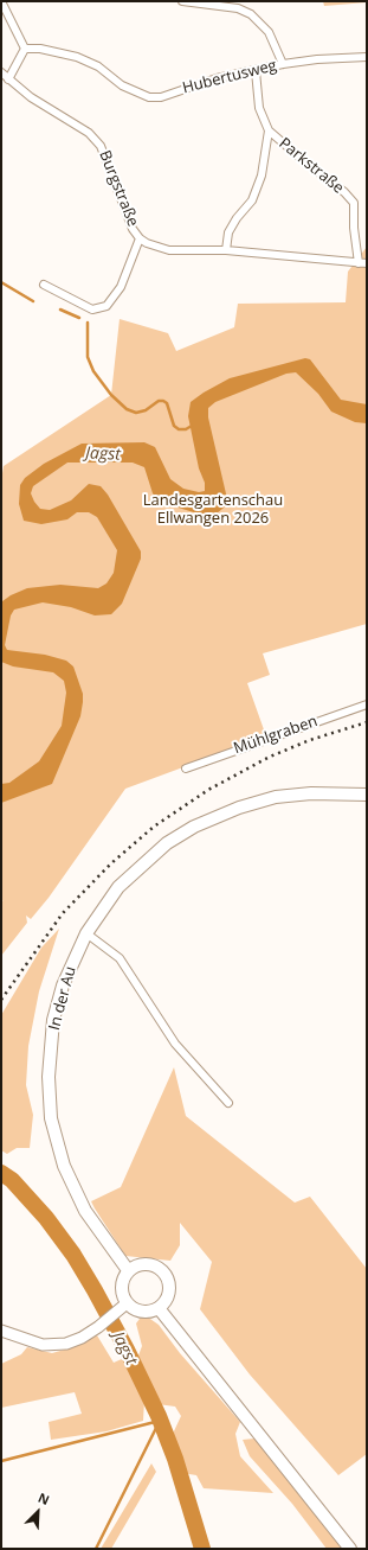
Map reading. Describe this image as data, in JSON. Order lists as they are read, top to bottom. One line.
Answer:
{"streets":{"main road":["In der Au"],"street":["Hubertusweg","Parkstraße","Burgstraße","Mühlgraben"]},"crossings":[["Hubertusweg","Parkstraße"],["Parkstraße","Burgstraße"]],"water":["Jagst"],"parks":["Landesgartenschau Ellwangen 2026"],"north":"top right"}
